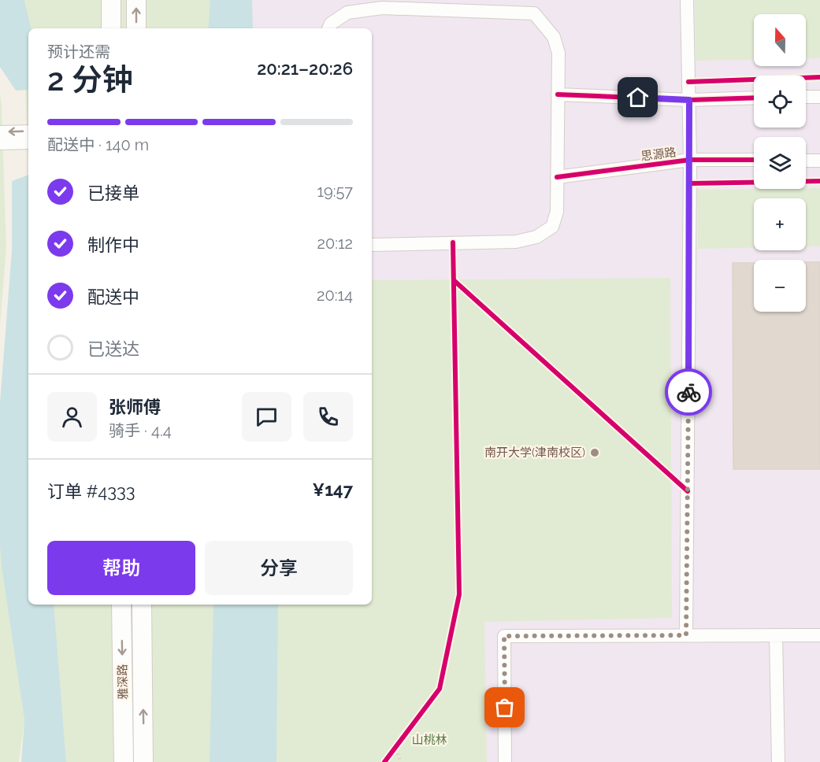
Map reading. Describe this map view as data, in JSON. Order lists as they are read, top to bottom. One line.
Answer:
{"streets":{"main road":["雅深路"],"street":["思源路"]},"parks":["山桃林"],"places":["南开大学(津南校区)"],"north":"top","page":{"map_buttons":["+","−"],"heading":["2 分钟","预计还需","20:21–20:26"],"panel":["张师傅","骑手 · 4.4","订单 #4333","¥147"],"bar":"配送中 · 140 m","list":[["已接单","19:57"],["制作中","20:12"],["配送中","20:14"],"已送达"],"buttons":["帮助","分享"]}}
